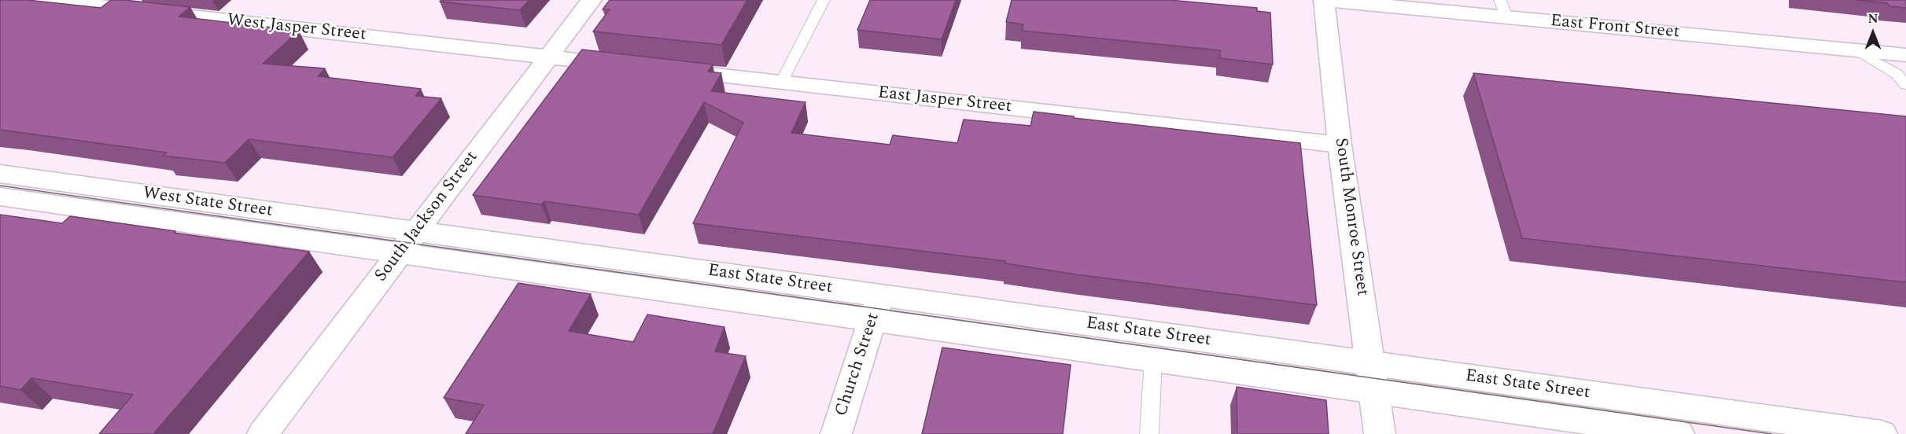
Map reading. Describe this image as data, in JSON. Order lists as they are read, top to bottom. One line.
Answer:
{"streets":{"street":["East Front Street","West Jasper Street","East Jasper Street","West State Street","South Jackson Street","South Monroe Street","East State Street","Church Street"]},"crossings":[["East Front Street","South Monroe Street"],["West Jasper Street","South Jackson Street"],["East Jasper Street","South Monroe Street"],["West State Street","South Jackson Street"],["West State Street","East State Street"],["South Jackson Street","East State Street"],["South Monroe Street","East State Street"],["East State Street","Church Street"]],"north":"top"}
